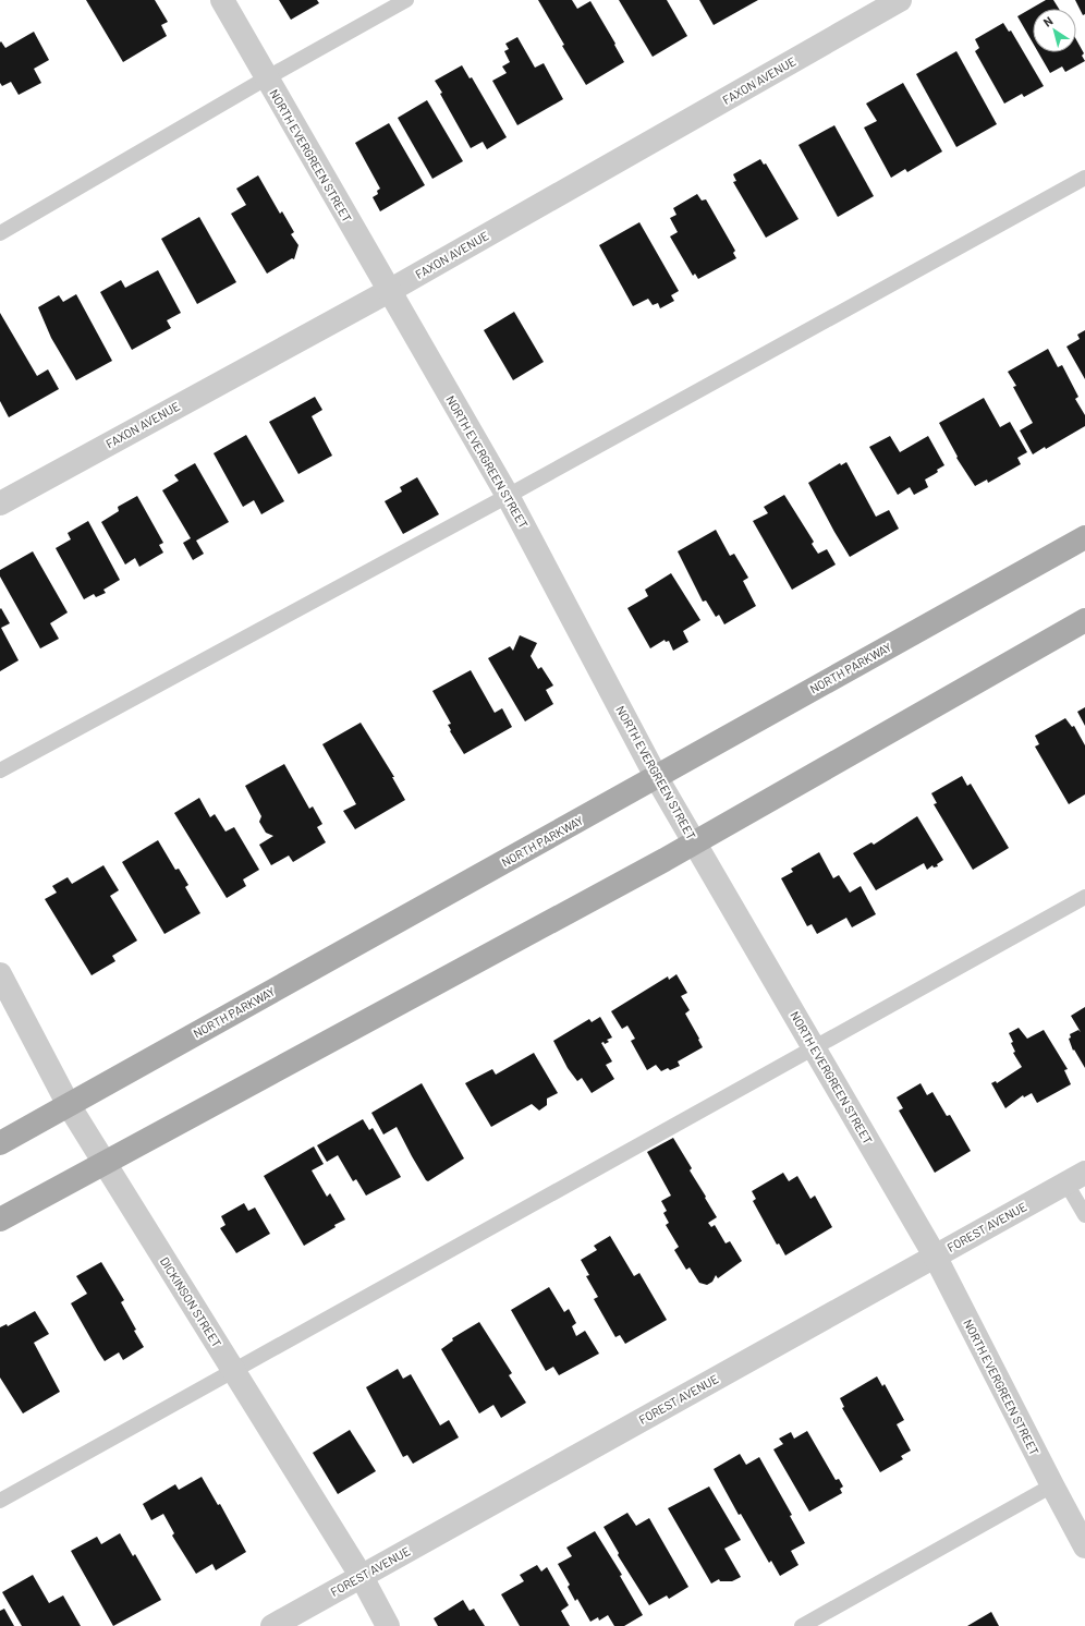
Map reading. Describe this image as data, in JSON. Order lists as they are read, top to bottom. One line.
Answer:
{"streets":{"main road":["NORTH PARKWAY"],"street":["FAXON AVENUE","NORTH EVERGREEN STREET","FOREST AVENUE","DICKINSON STREET"]},"crossings":[["FAXON AVENUE","NORTH EVERGREEN STREET"],["NORTH EVERGREEN STREET","NORTH PARKWAY"],["NORTH EVERGREEN STREET","FOREST AVENUE"],["NORTH PARKWAY","DICKINSON STREET"],["FOREST AVENUE","DICKINSON STREET"]],"north":"top left"}
